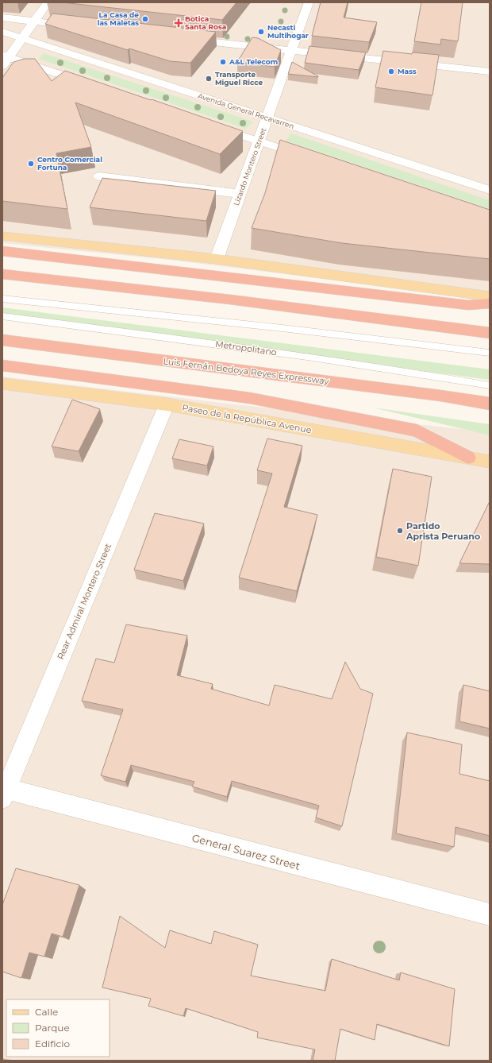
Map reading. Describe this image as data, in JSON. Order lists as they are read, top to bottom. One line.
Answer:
{"streets":{"highway":["Luis Fernán Bedoya Reyes Expressway"],"main road":["Paseo de la República Avenue"],"street":["Avenida General Recavarren","Lizardo Montero Street","Rear Admiral Montero Street","General Suarez Street"],"lane":["Metropolitano"]},"crossings":[["Avenida General Recavarren","Lizardo Montero Street"],["Paseo de la República Avenue","Rear Admiral Montero Street"],["Rear Admiral Montero Street","General Suarez Street"]],"places":{"other":["La Casa de las Maletas","Necasti Multihogar","A&L Telecom","Mass","Transporte Miguel Ricce","Centro Comercial Fortuna","Partido Aprista Peruano"],"health":["Botica Santa Rosa"]},"legend":["Calle","Parque","Edificio"]}
